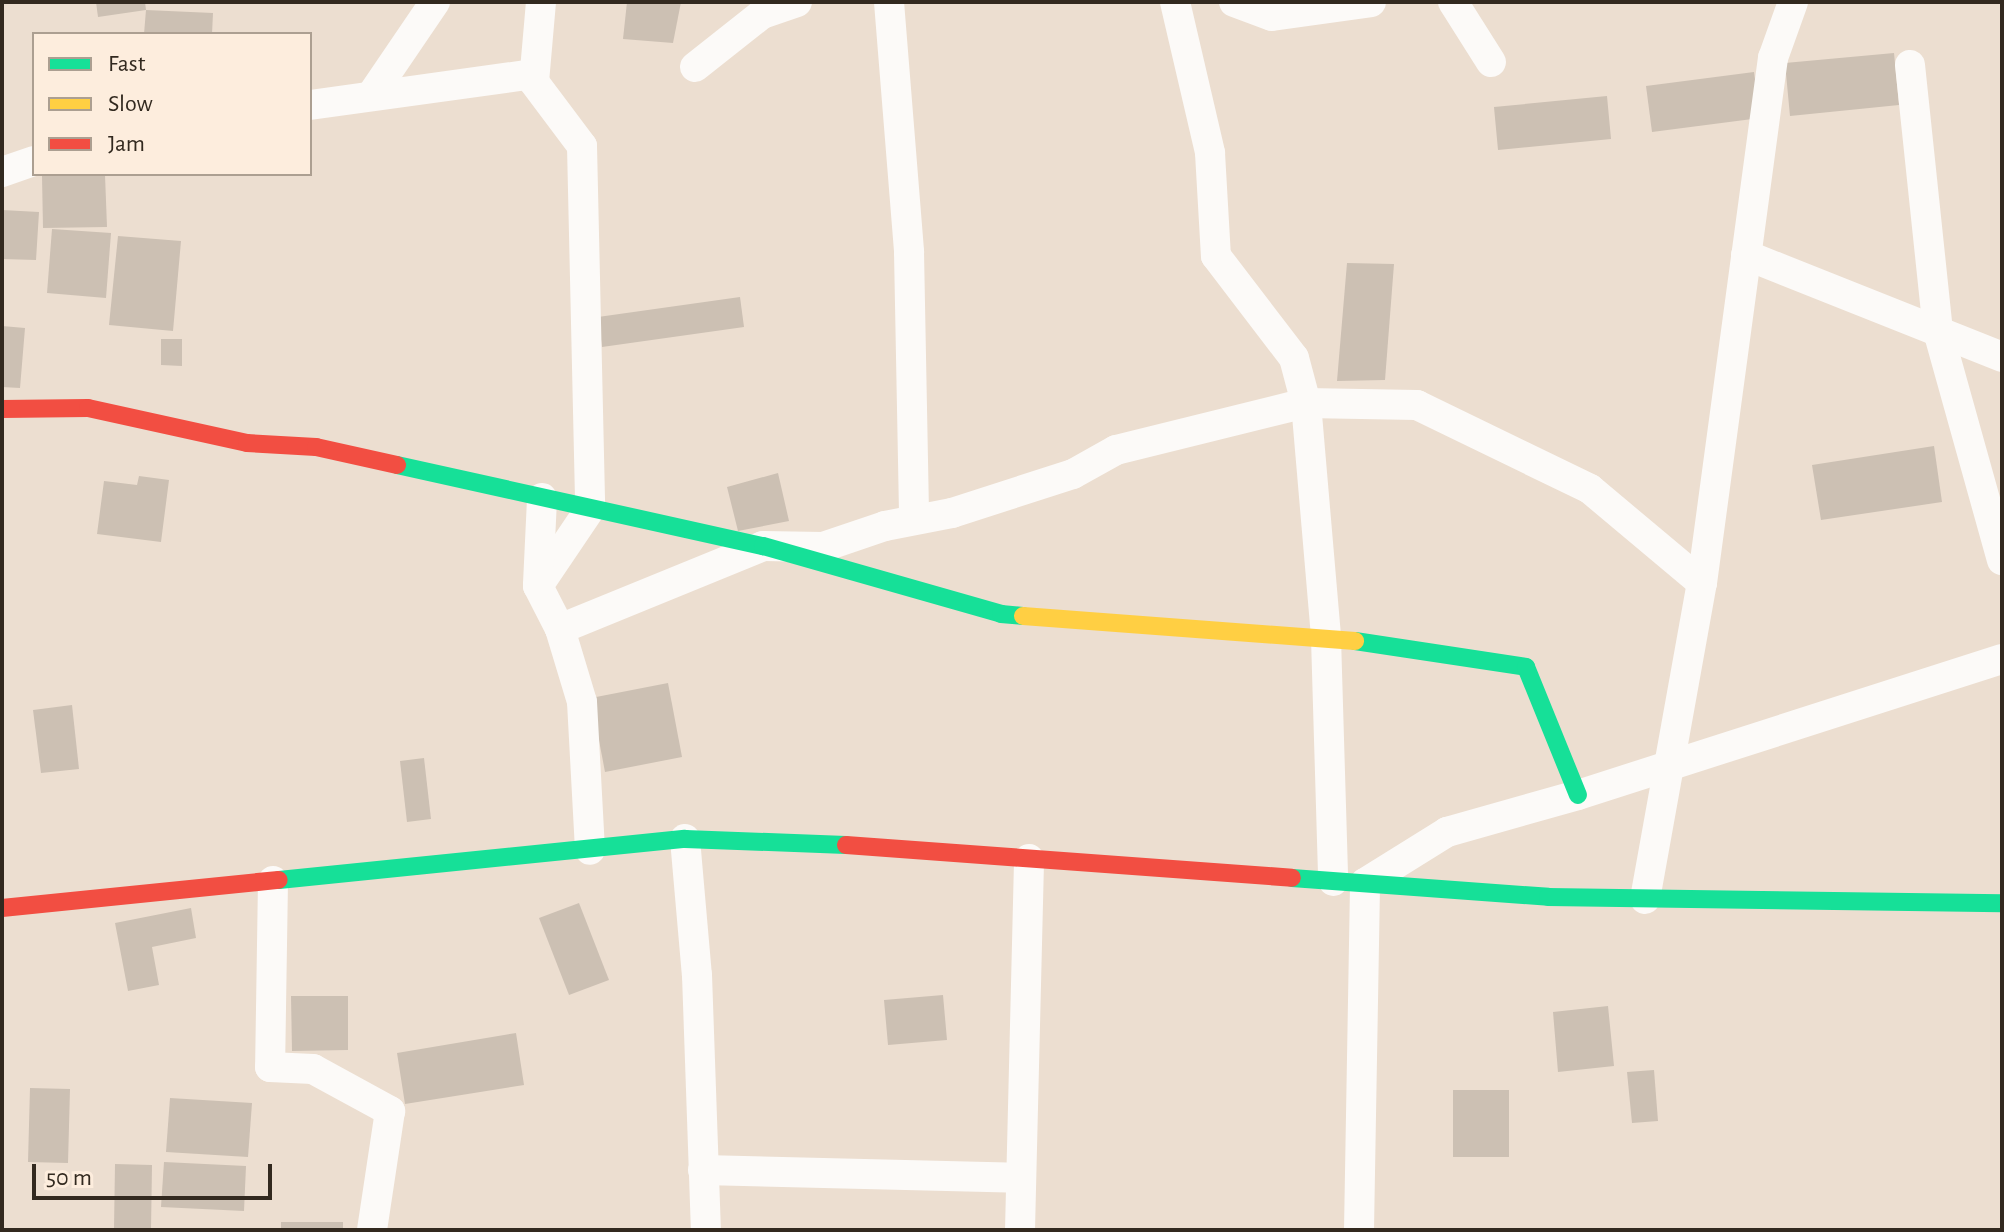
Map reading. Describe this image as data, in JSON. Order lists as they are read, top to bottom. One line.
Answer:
{"legend":["Fast","Slow","Jam"],"scale_bar":"50 m"}
